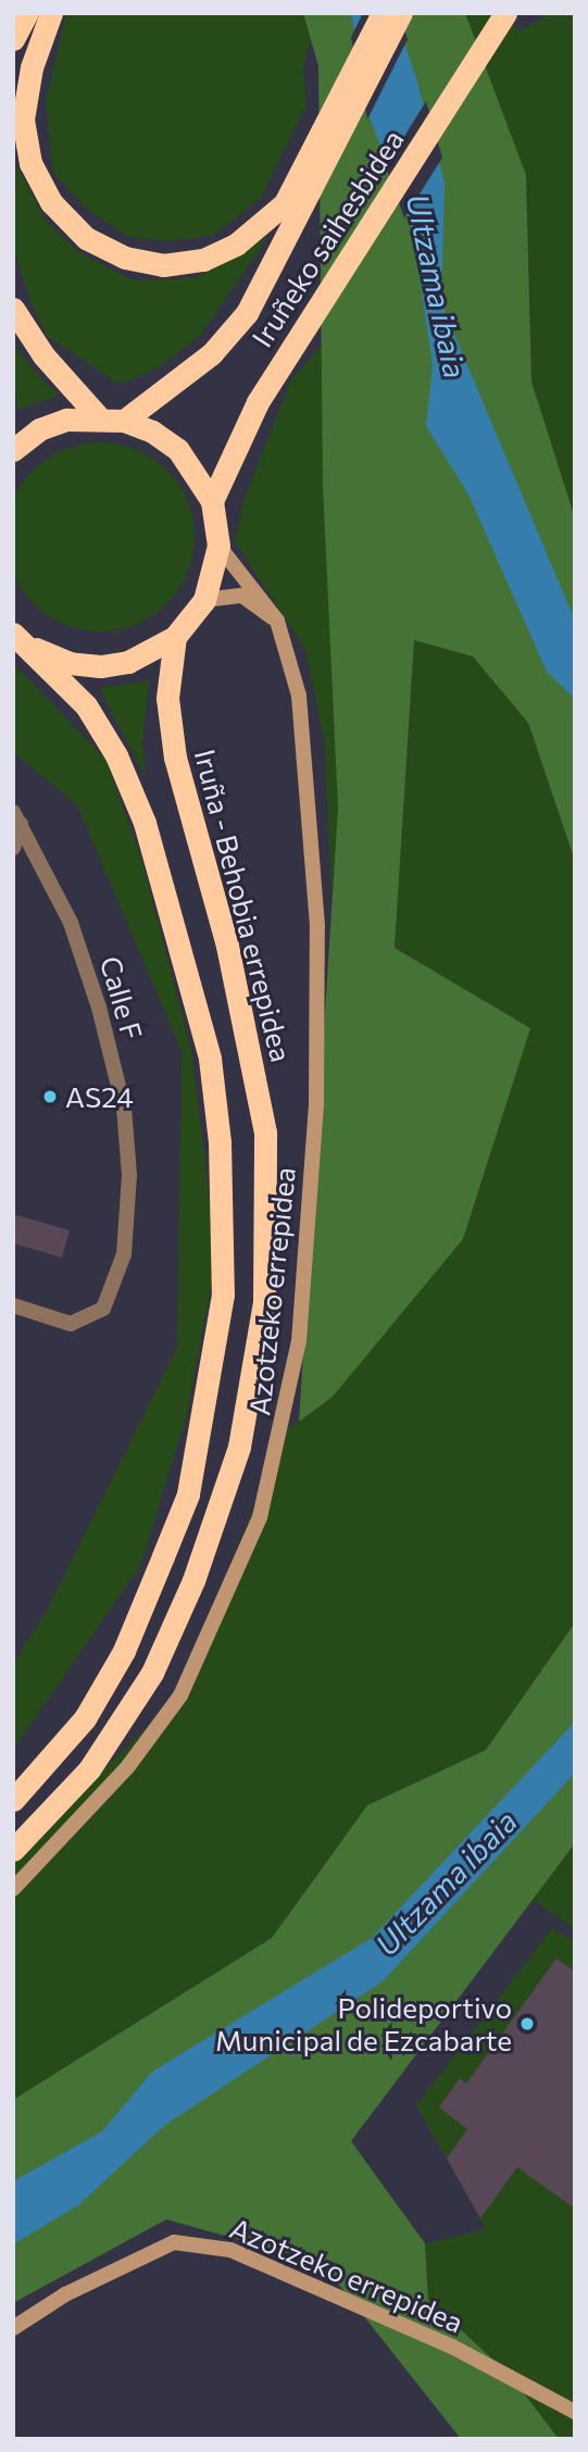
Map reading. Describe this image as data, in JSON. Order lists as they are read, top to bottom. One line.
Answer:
{"streets":{"highway":["Iruñeko saihesbidea","Iruña - Behobia errepidea"],"street":["Calle F","Azotzeko errepidea"]},"water":["Ultzama ibaia"],"places":["AS24","Polideportivo Municipal de Ezcabarte"]}
